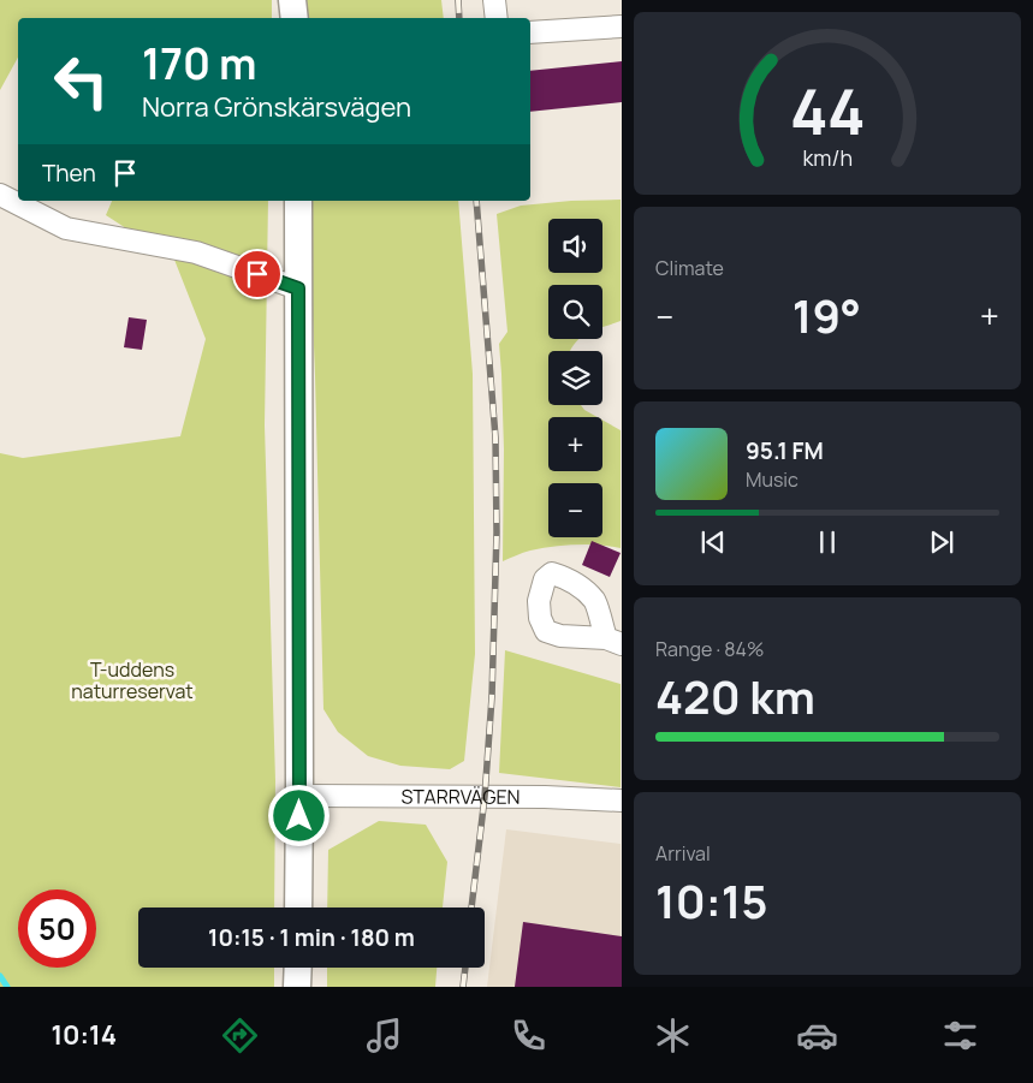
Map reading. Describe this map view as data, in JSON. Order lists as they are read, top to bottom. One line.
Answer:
{"streets":{"street":["STARRVÄGEN"]},"parks":["T-uddens naturreservat"],"page":{"turn":["170 m","Norra Grönskärsvägen"],"then":"Then","tile":["Climate",["Range · 84%","420 km"],["Arrival","10:15"]],"map_buttons":["+","−"],"heat":["−","19°","+"],"song":["95.1 FM","Music"],"limit":"50","trip":"10:15 · 1 min · 180 m","tabs":"10:14","gauge":["44","km/h"]}}
